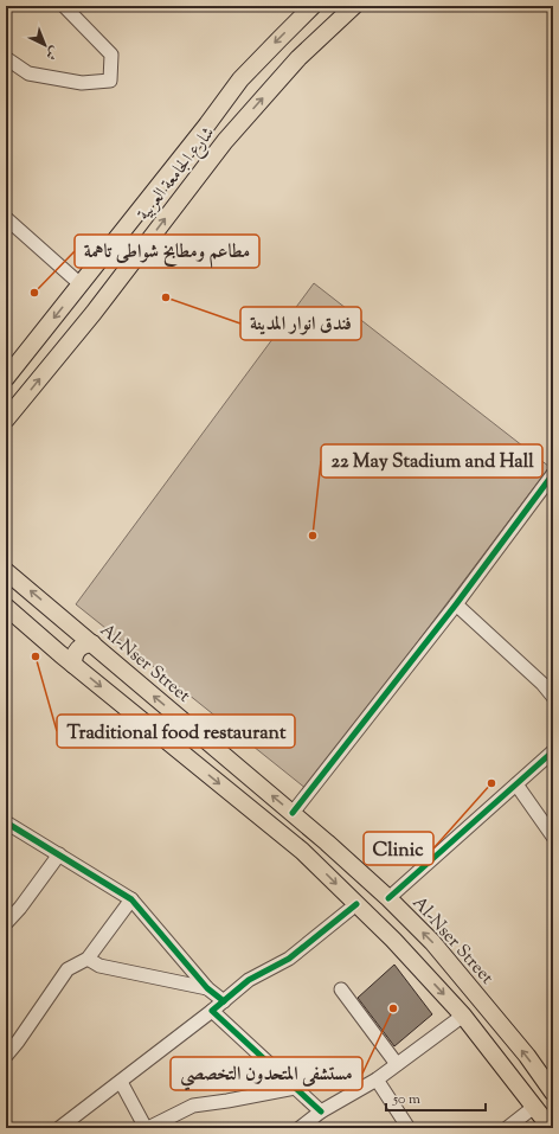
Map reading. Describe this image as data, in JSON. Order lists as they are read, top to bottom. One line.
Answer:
{"streets":{"main road":["شارع الجامعة العربية","Al-Nser Street"]},"places":["مطاعم ومطابخ شواطى تاهمة","فندق انوار المدينة","22 May Stadium and Hall","Traditional food restaurant","Clinic","مستشفى المتحدون التخصصي"],"scale_bar":"50 m","north":"bottom right"}
